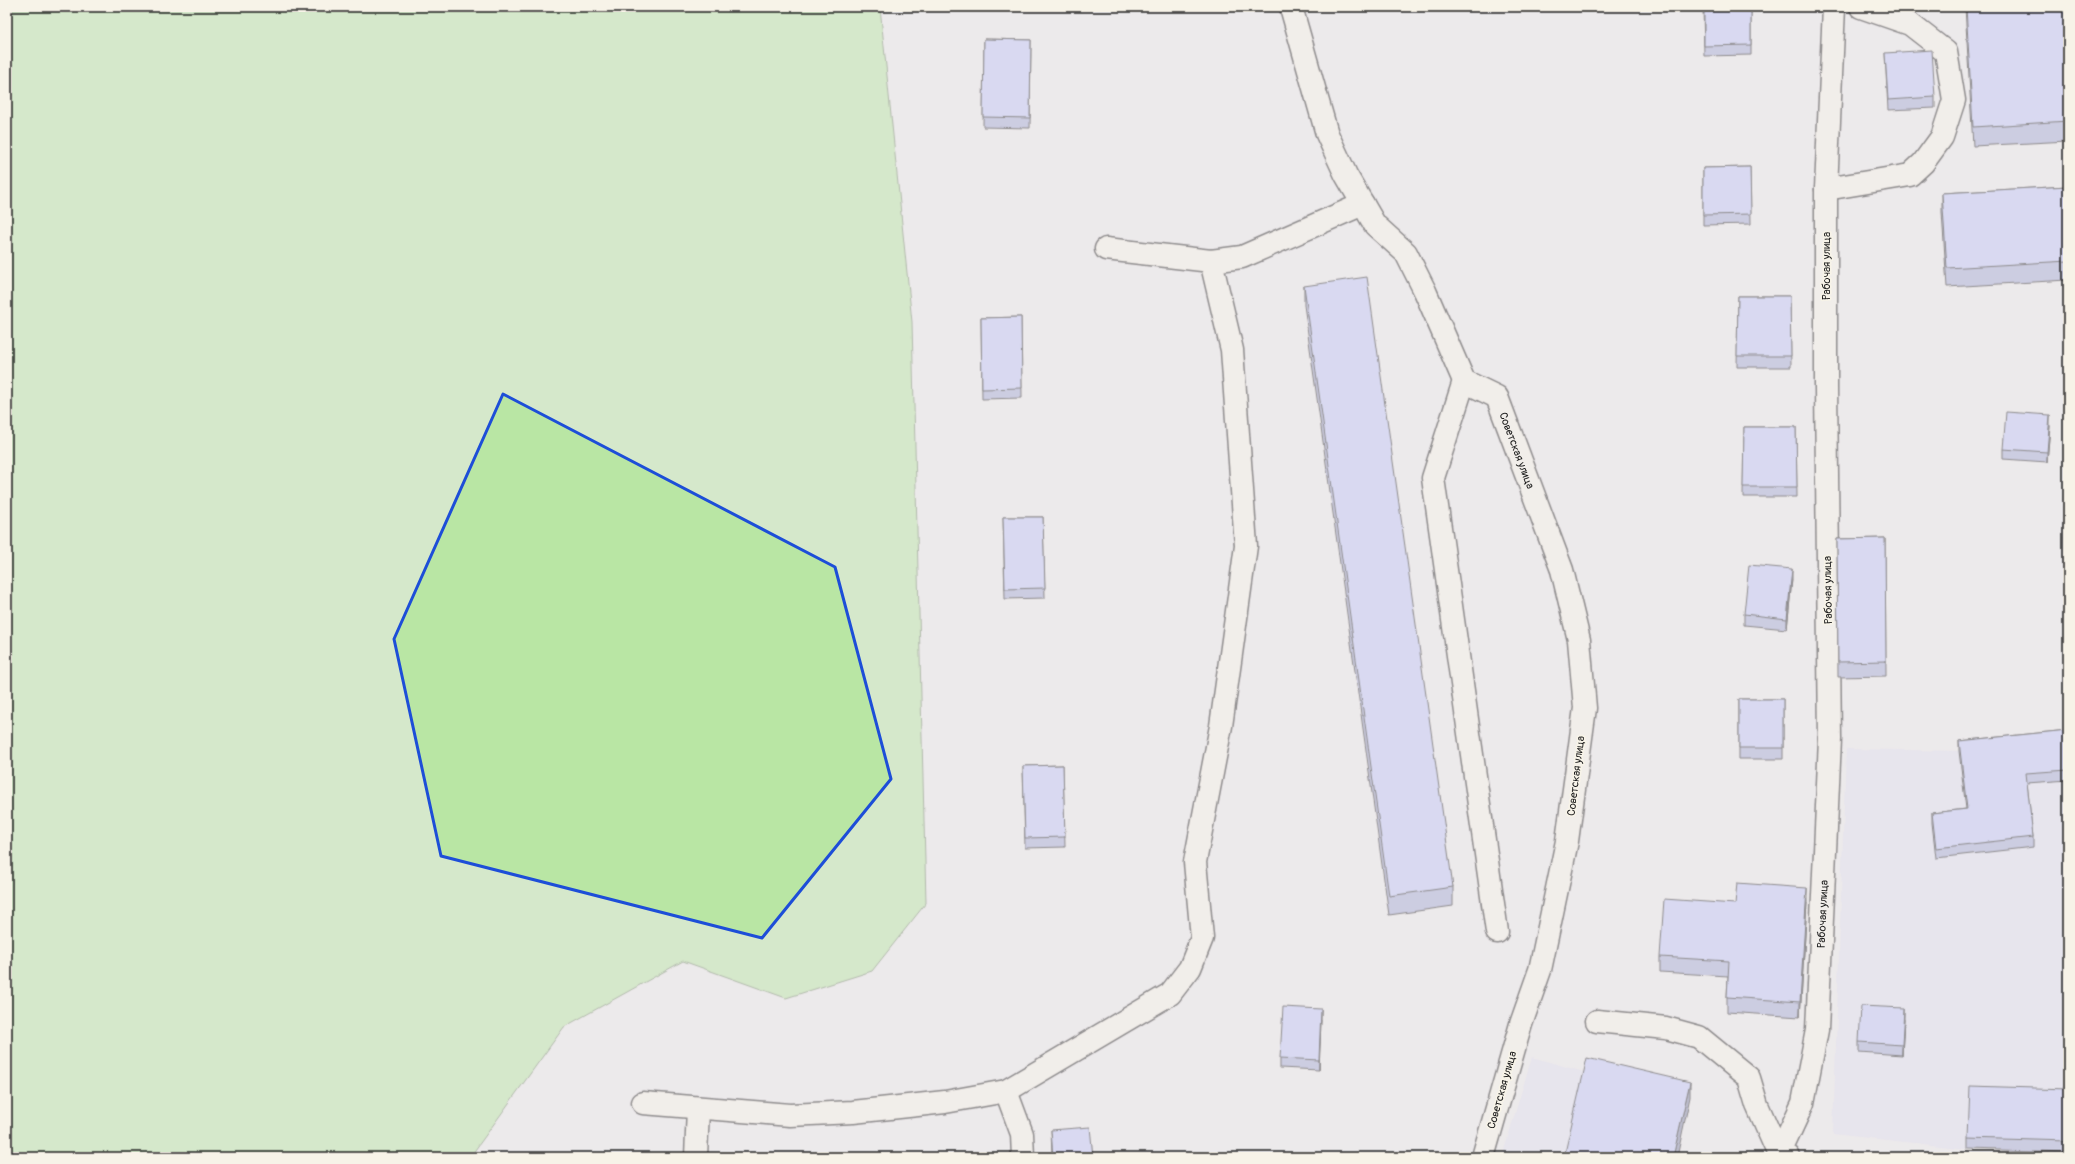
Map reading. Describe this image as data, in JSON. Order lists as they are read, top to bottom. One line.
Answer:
{"streets":{"street":["Рабочая улица","Советская улица"]}}
